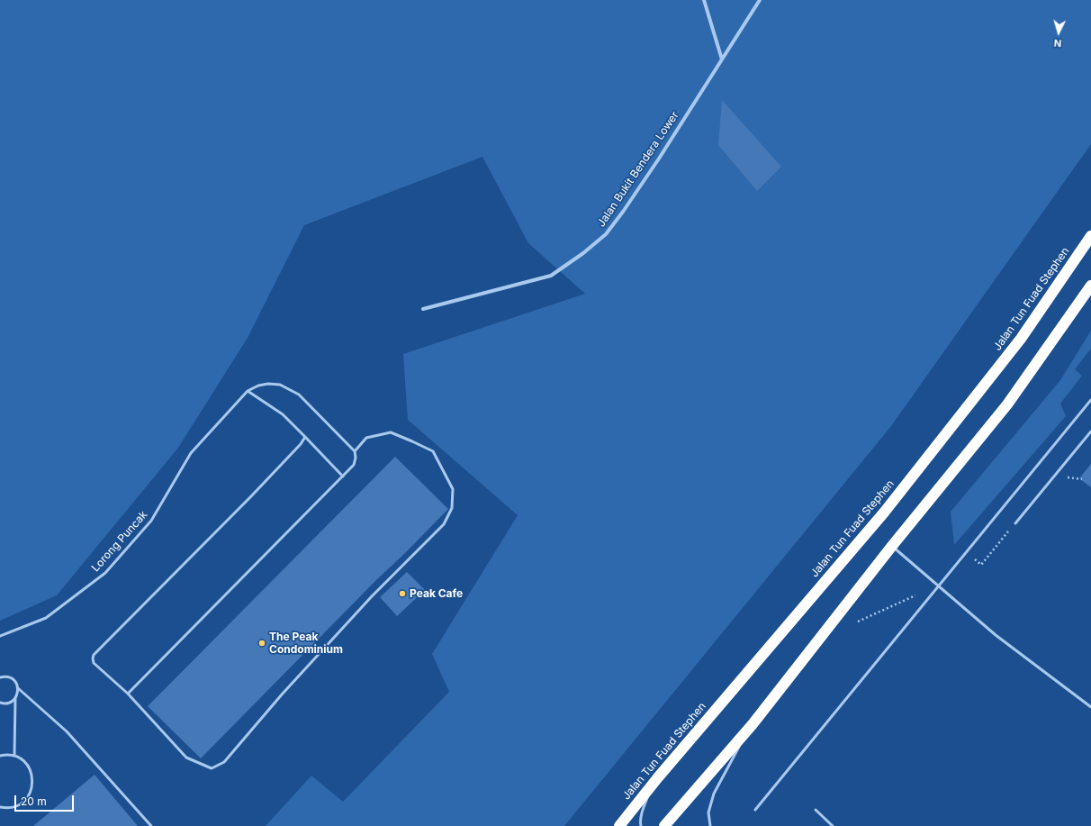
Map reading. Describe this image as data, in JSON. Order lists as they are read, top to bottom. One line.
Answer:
{"streets":{"highway":["Jalan Tun Fuad Stephen"],"street":["Jalan Bukit Bendera Lower"],"lane":["Lorong Puncak"]},"places":["Peak Cafe","The Peak Condominium"],"scale_bar":"20 m","north":"bottom"}
